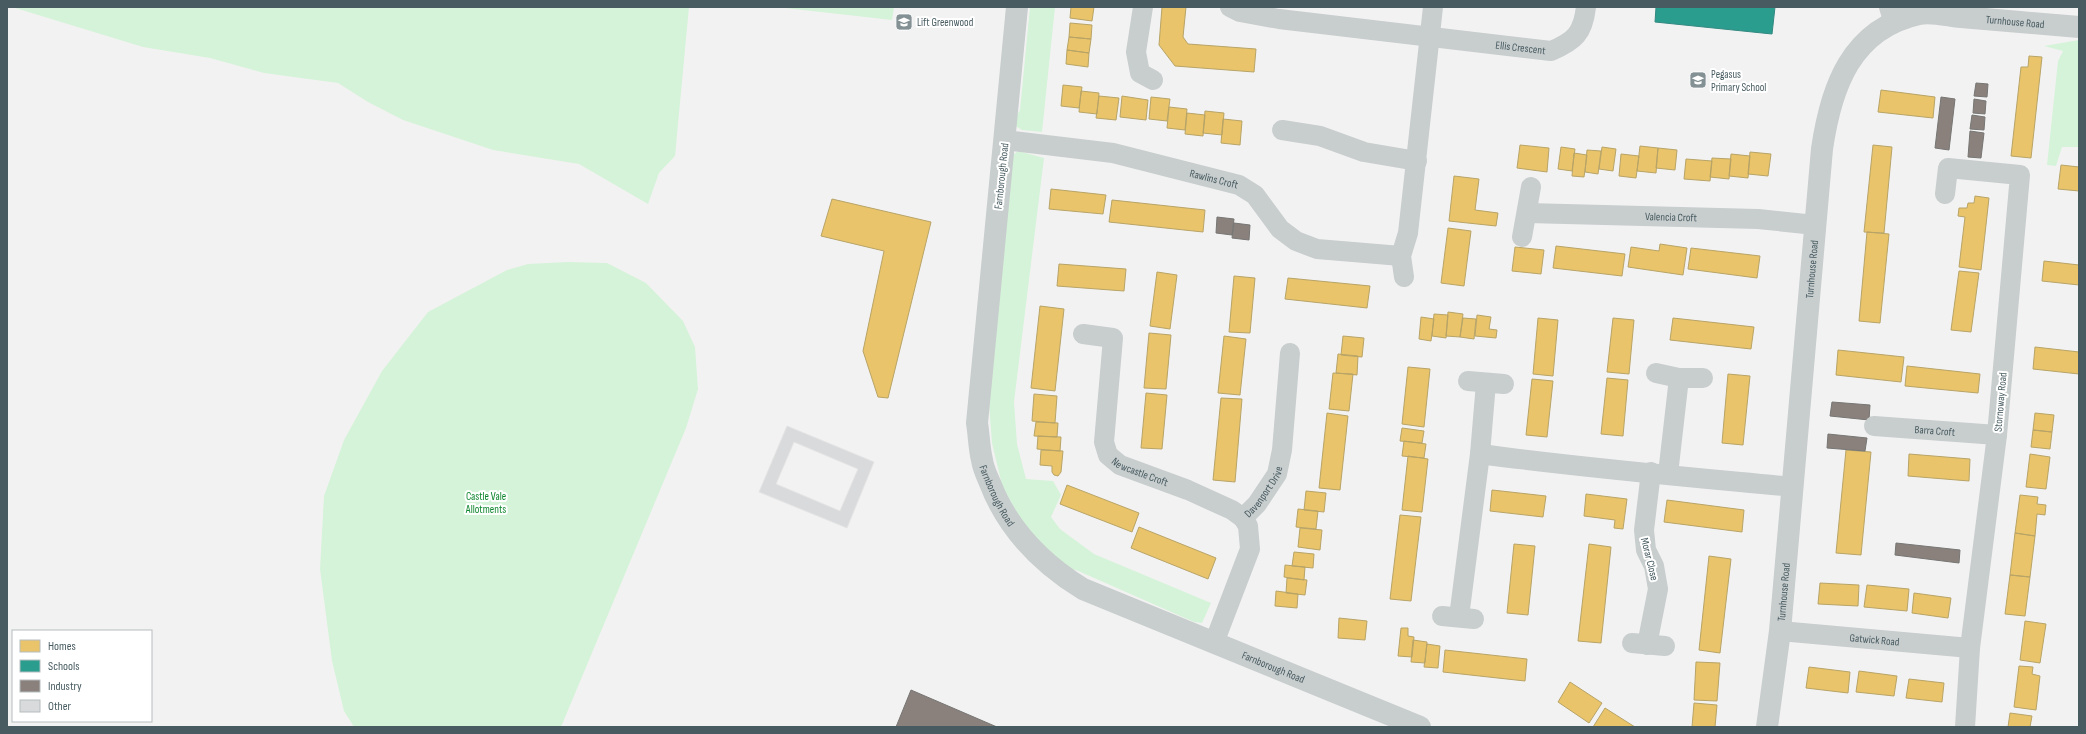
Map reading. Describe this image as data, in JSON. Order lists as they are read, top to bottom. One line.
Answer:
{"streets":{"street":["Turnhouse Road","Ellis Crescent","Farnborough Road","Rawlins Croft","Valencia Croft","Stornoway Road","Barra Croft","Newcastle Croft","Davenport Drive","Morar Close","Gatwick Road"]},"crossings":[["Turnhouse Road","Valencia Croft"],["Turnhouse Road","Gatwick Road"],["Farnborough Road","Rawlins Croft"],["Farnborough Road","Davenport Drive"],["Stornoway Road","Barra Croft"],["Stornoway Road","Gatwick Road"],["Newcastle Croft","Davenport Drive"]],"parks":["Castle Vale Allotments"],"places":{"school or university":["Lift Greenwood","Pegasus Primary School"]},"legend":["Homes","Schools","Industry","Other"]}
